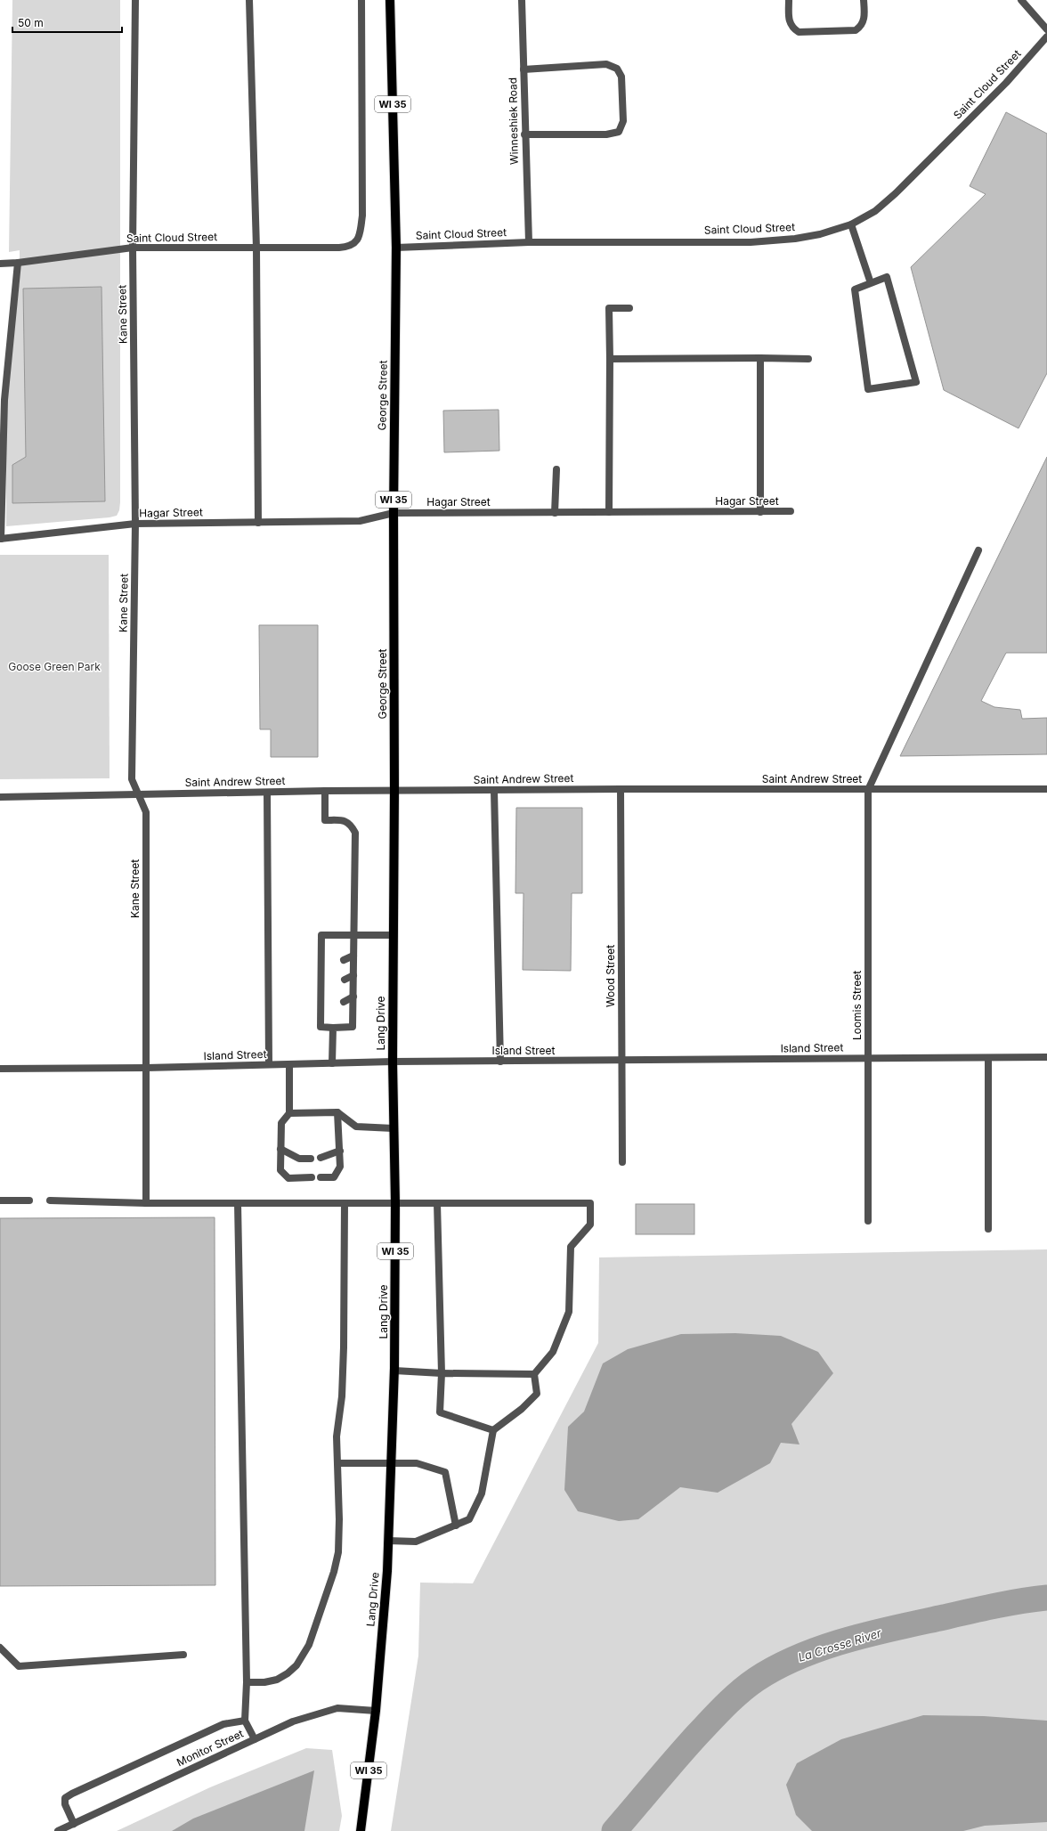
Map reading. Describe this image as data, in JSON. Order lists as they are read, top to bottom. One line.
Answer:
{"streets":{"main road":["WI 35","George Street","Lang Drive"],"street":["Saint Cloud Street","Winneshiek Road","Kane Street","Hagar Street","Saint Andrew Street","Wood Street","Loomis Street","Island Street","Monitor Street"]},"crossings":[["Saint Cloud Street","Winneshiek Road"],["Saint Cloud Street","Kane Street"],["Saint Cloud Street","George Street"],["Kane Street","Hagar Street"],["Kane Street","Saint Andrew Street"],["Kane Street","Island Street"],["George Street","Hagar Street"],["George Street","Saint Andrew Street"],["George Street","Lang Drive"],["Saint Andrew Street","Wood Street"],["Saint Andrew Street","Loomis Street"],["Saint Andrew Street","Lang Drive"],["Wood Street","Island Street"],["Loomis Street","Island Street"],["Lang Drive","Island Street"],["Lang Drive","Monitor Street"]],"water":["La Crosse River"],"parks":["Goose Green Park"],"scale_bar":"50 m"}
